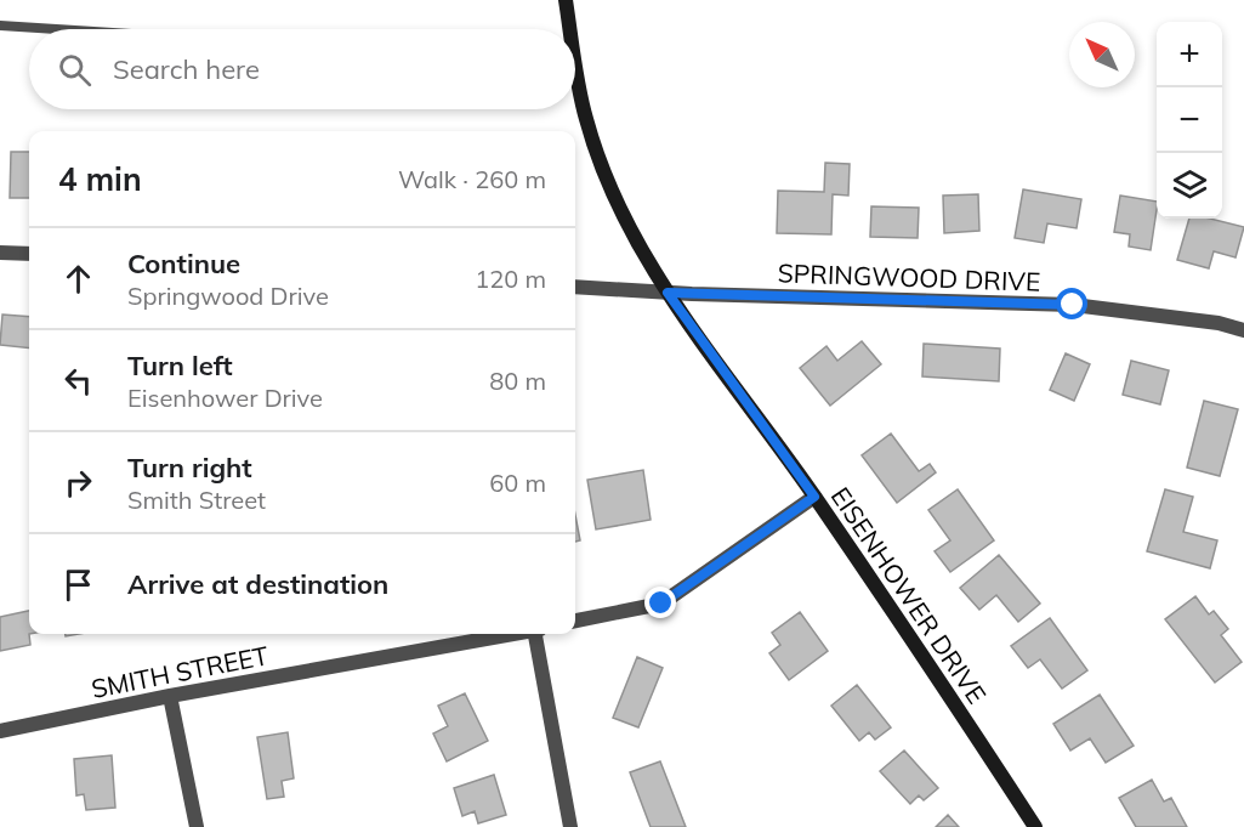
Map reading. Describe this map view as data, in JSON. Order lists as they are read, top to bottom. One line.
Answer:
{"streets":{"street":["SPRINGWOOD DRIVE","EISENHOWER DRIVE","SMITH STREET"]},"crossings":[["SPRINGWOOD DRIVE","EISENHOWER DRIVE"]],"north":"top left","page":{"map_buttons":["+","−"],"search":"Search here","heading":["4 min","Walk · 260 m"],"list":[["Continue","Springwood Drive","120 m"],["Turn left","Eisenhower Drive","80 m"],["Turn right","Smith Street","60 m"],"Arrive at destination"]}}
